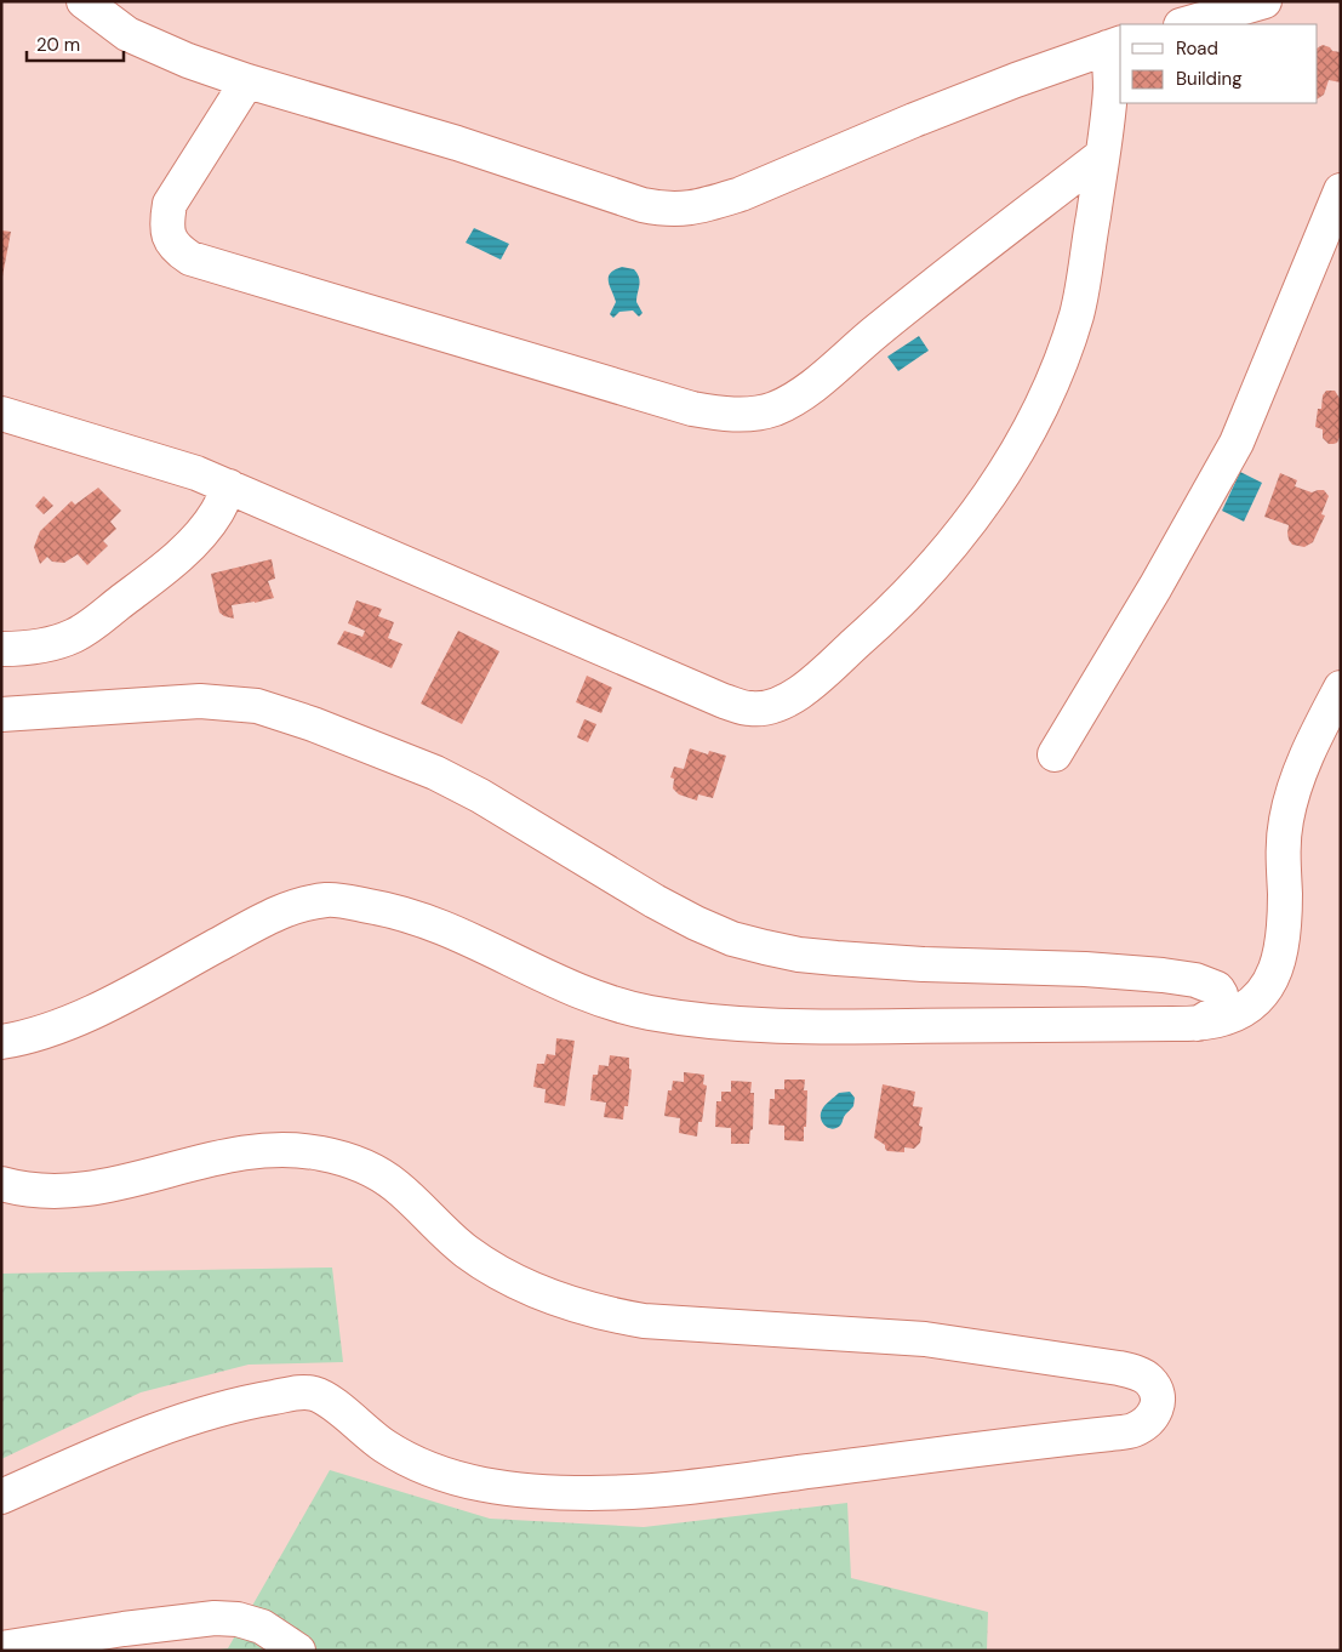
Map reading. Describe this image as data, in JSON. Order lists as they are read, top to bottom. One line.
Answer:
{"legend":["Road","Building"],"scale_bar":"20 m"}
